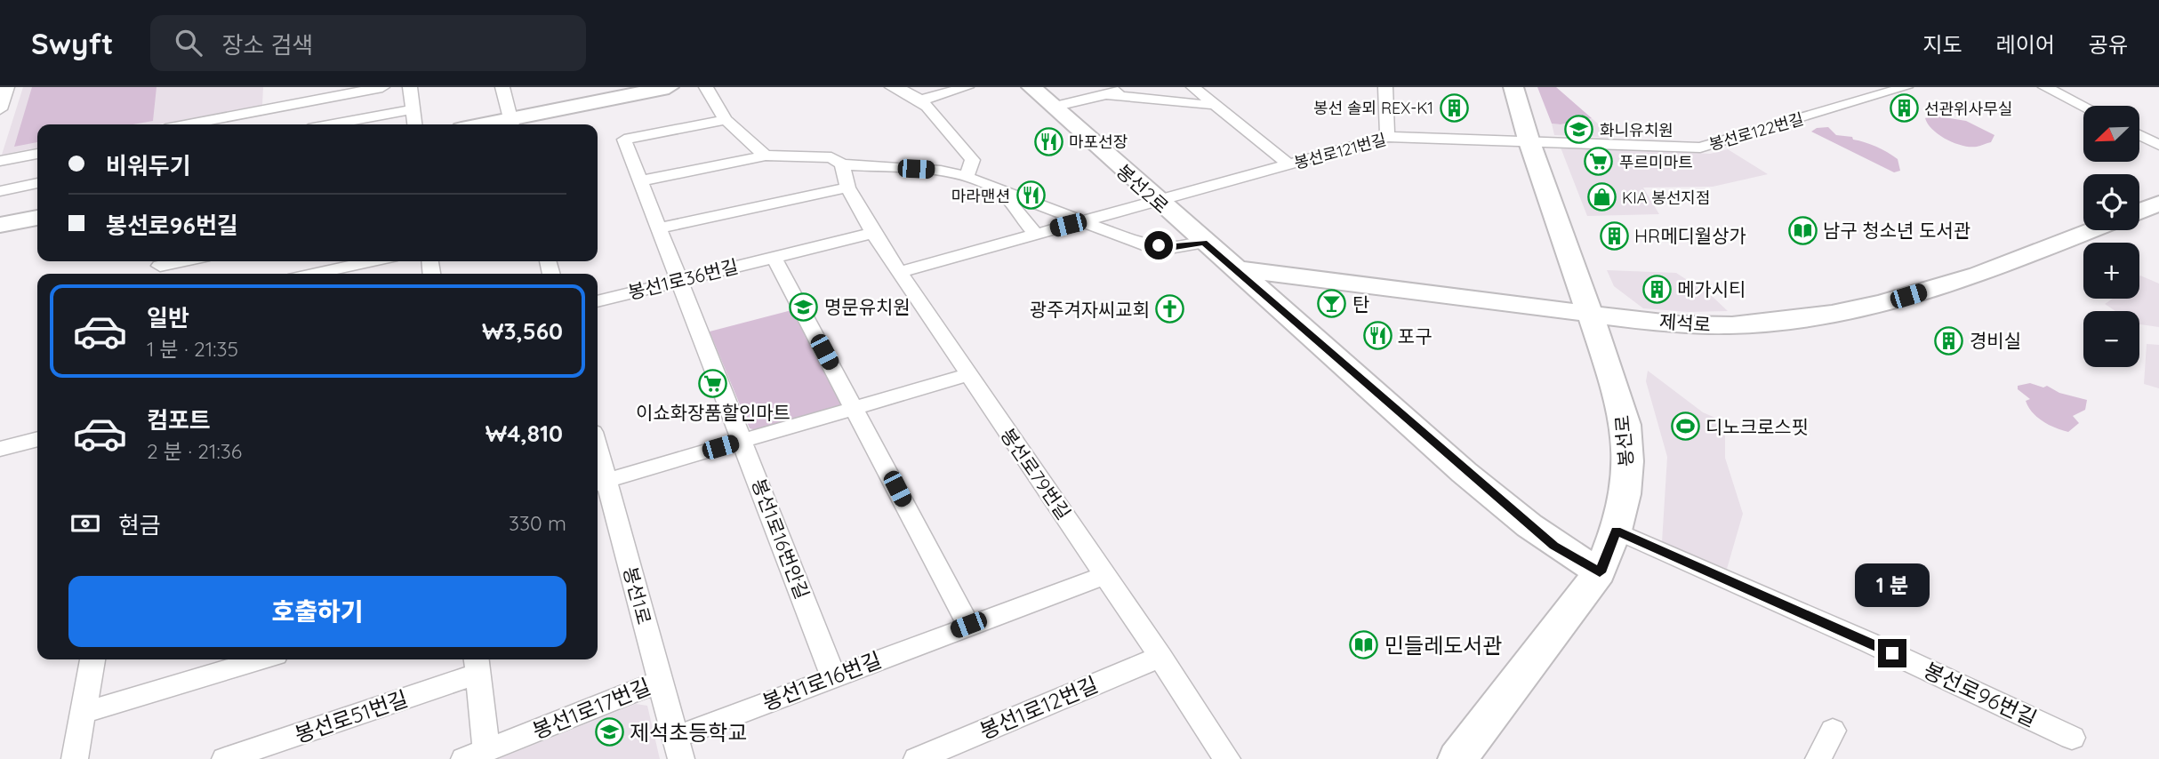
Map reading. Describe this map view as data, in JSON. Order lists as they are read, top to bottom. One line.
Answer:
{"streets":{"street":["봉선로122번길","봉선로121번길","봉선2로","봉선1로36번길","제석로","봉선로","봉선로79번길","봉선1로16번안길","봉선1로","봉선1로16번길","봉선로96번길","봉선1로12번길","봉선1로17번길","봉선로51번길"]},"crossings":[["봉선로122번길","봉선로121번길"],["봉선로122번길","봉선로"],["봉선로121번길","봉선2로"],["봉선로121번길","봉선로"],["봉선2로","제석로"],["봉선2로","봉선로"],["봉선1로36번길","봉선로79번길"],["봉선1로36번길","봉선1로16번안길"],["제석로","봉선로"],["봉선로","봉선로96번길"],["봉선로79번길","봉선1로16번길"],["봉선로79번길","봉선1로12번길"],["봉선1로16번안길","봉선1로16번길"],["봉선1로","봉선1로16번길"],["봉선1로","봉선1로17번길"],["봉선1로17번길","봉선로51번길"]],"places":{"building":["봉선 솔뫼 REX-K1","선관위사무실","HR메디월상가","메가시티","경비실"],"school or university":["화니유치원","명문유치원","제석초등학교"],"restaurant":["마포선장","마라맨션","포구"],"supermarket":["푸르미마트","이쇼화장품할인마트"],"shop":["KIA 봉선지점"],"library":["남구 청소년 도서관","민들레도서관"],"bar":["탄"],"church":["광주겨자씨교회"],"sports":["디노크로스핏"]},"north":"bottom left","page":{"header":"Swyft","search":"장소 검색","nav":["지도","레이어","공유"],"map_buttons":["+","−"],"banner":["비워두기","봉선로96번길"],"list":[{"name":"일반","note":"1 분 · 21:35","value":"₩3,560"},{"name":"컴포트","note":"2 분 · 21:36","value":"₩4,810"}],"pay":["현금","330 m"],"bubble":"1 분","buttons":"호출하기"}}
